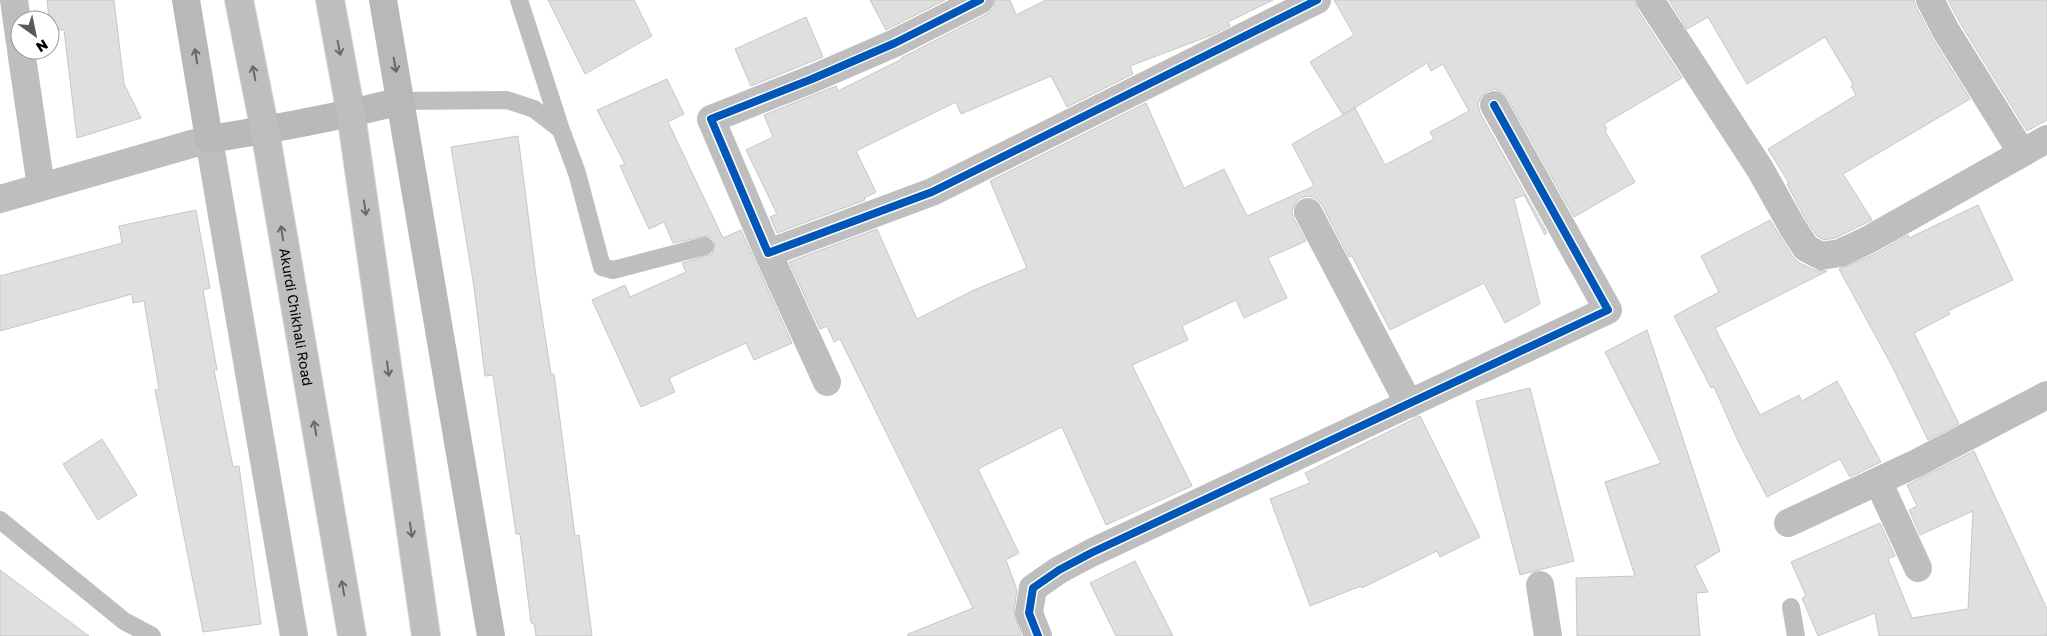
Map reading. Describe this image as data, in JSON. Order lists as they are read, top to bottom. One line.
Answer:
{"streets":{"street":["Akurdi Chikhali Road"]},"north":"bottom right"}
